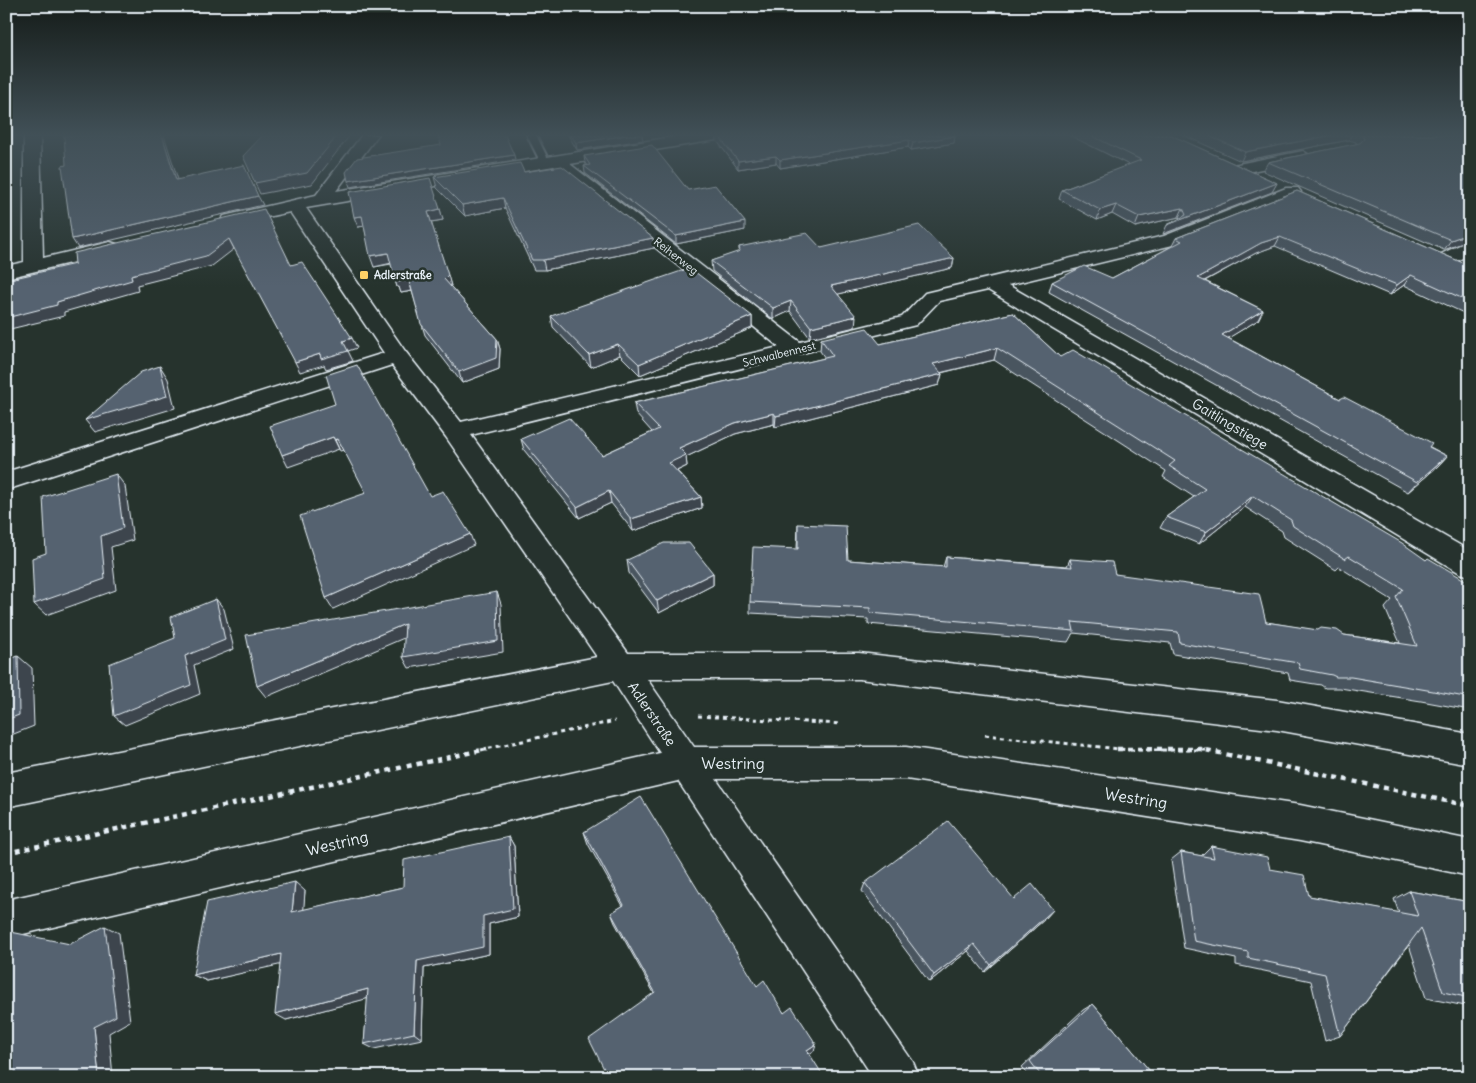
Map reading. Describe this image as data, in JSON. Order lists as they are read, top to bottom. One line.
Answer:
{"streets":{"street":["Reiherweg","Schwalbennest","Gaitlingstiege","Adlerstraße","Westring"]},"crossings":[["Reiherweg","Schwalbennest"],["Schwalbennest","Gaitlingstiege"],["Schwalbennest","Adlerstraße"],["Adlerstraße","Westring"]],"places":{"transit":["Adlerstraße"]}}
